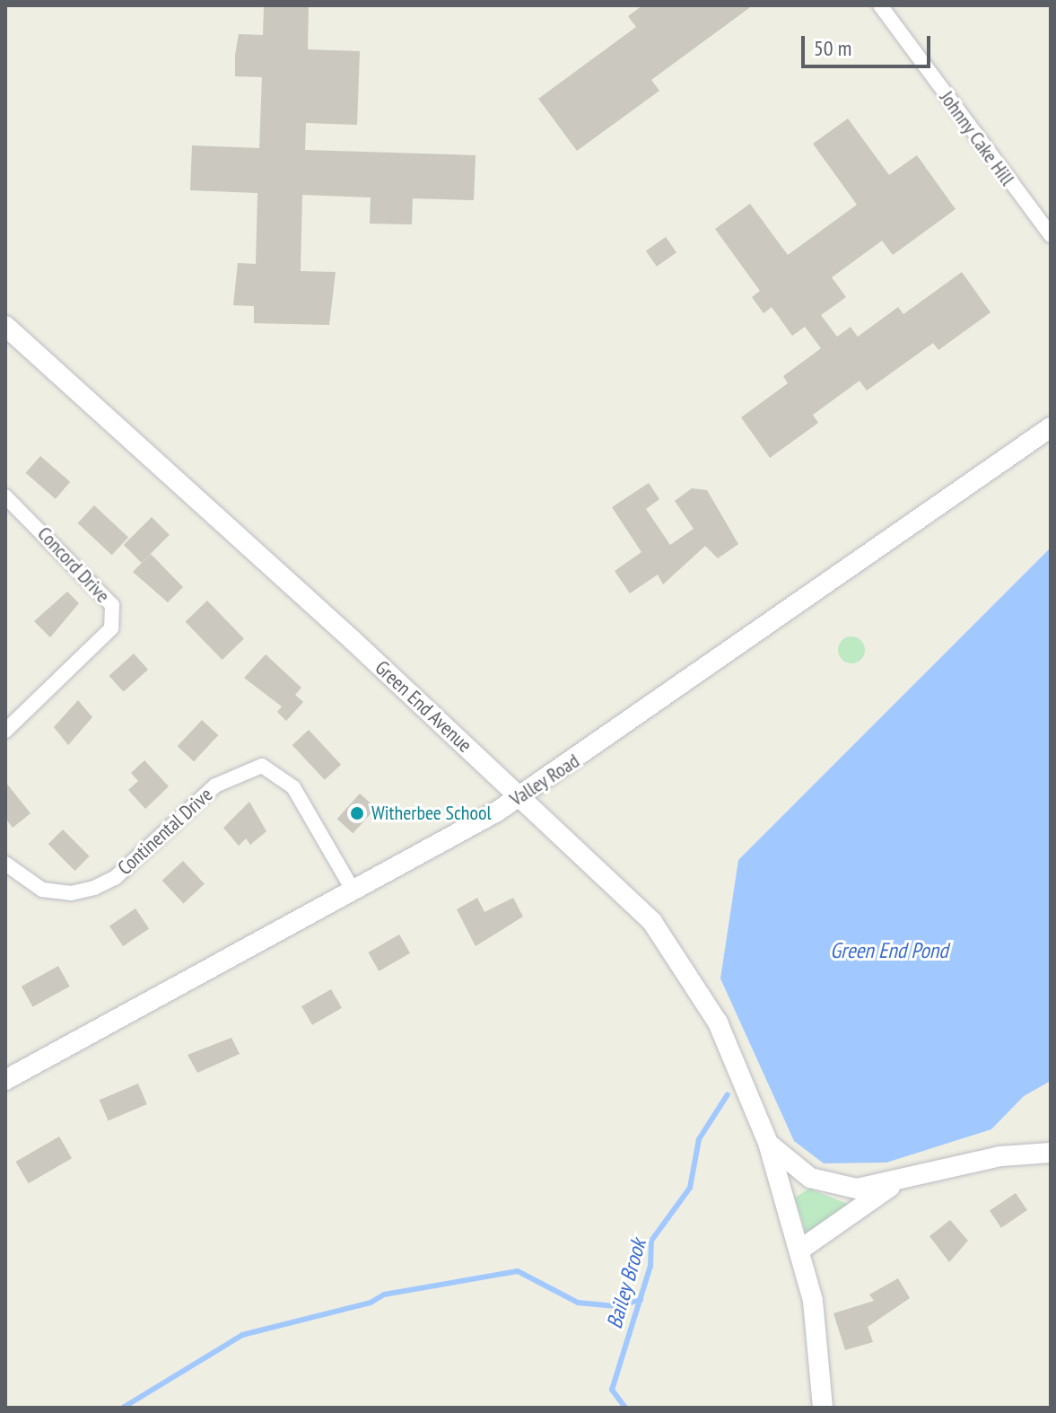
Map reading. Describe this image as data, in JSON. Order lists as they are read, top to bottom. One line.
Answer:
{"streets":{"main road":["Green End Avenue","Valley Road"],"street":["Johnny Cake Hill","Concord Drive","Continental Drive"]},"crossings":[["Green End Avenue","Valley Road"],["Valley Road","Continental Drive"]],"water":["Green End Pond","Bailey Brook"],"places":["Witherbee School"],"scale_bar":"50 m"}
